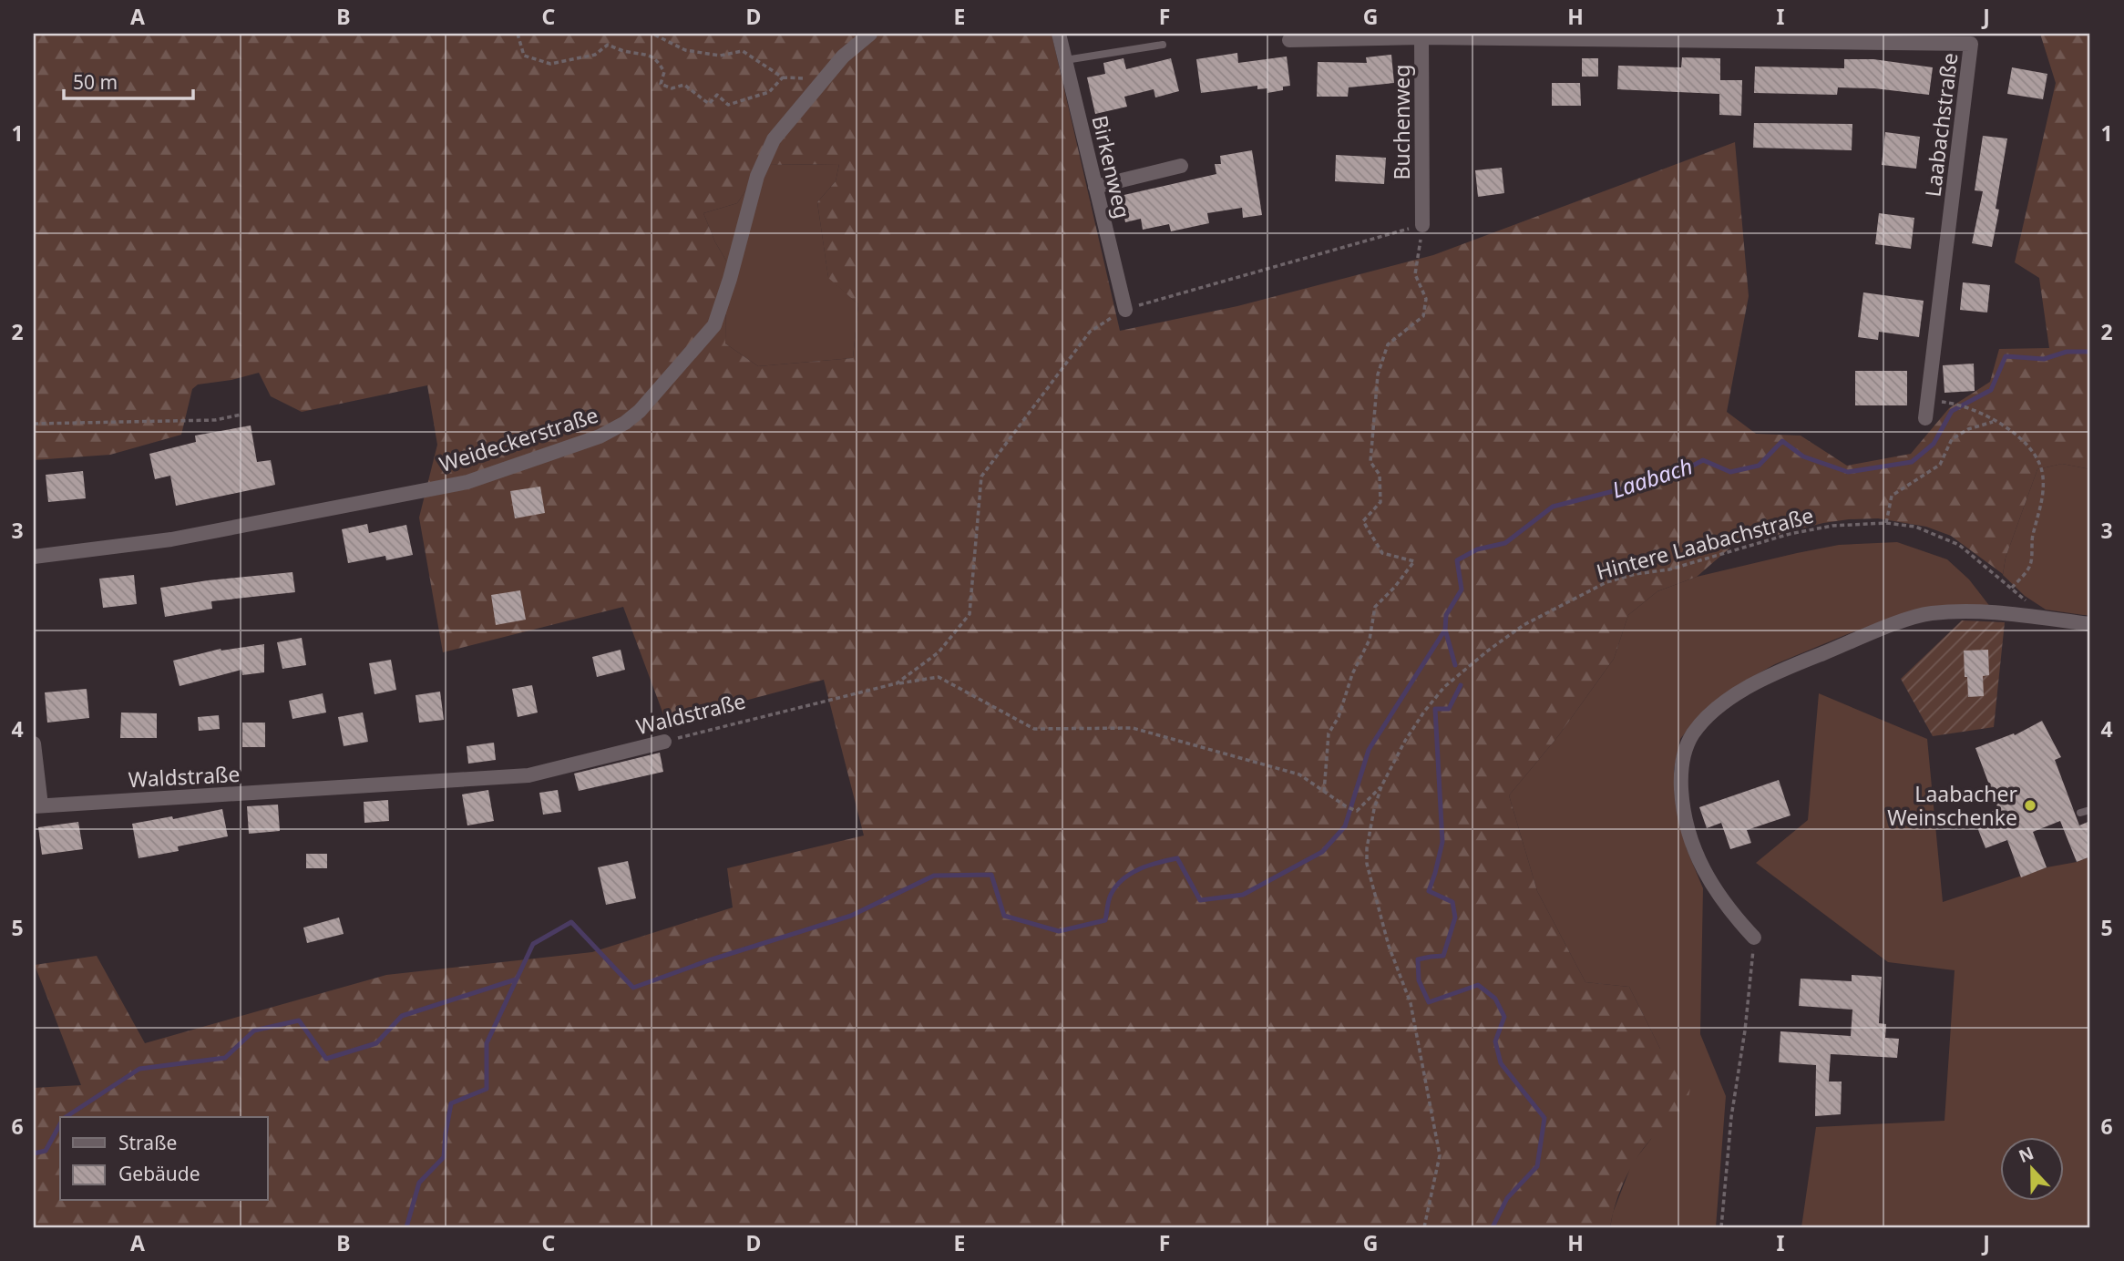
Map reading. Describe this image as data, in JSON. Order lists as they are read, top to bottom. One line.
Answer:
{"streets":{"street":["Buchenweg","Laabachstraße","Birkenweg","Weideckerstraße","Waldstraße"],"path":["Hintere Laabachstraße"]},"crossings":[["Buchenweg","Laabachstraße"],["Buchenweg","Waldstraße"],["Birkenweg","Waldstraße"]],"water":["Laabach"],"places":["Laabacher Weinschenke"],"legend":["Straße","Gebäude"],"scale_bar":"50 m","north":"top","grid":{"columns":["A","B","C","D","E","F","G","H","I","J"],"rows":["1","2","3","4","5","6"]}}
